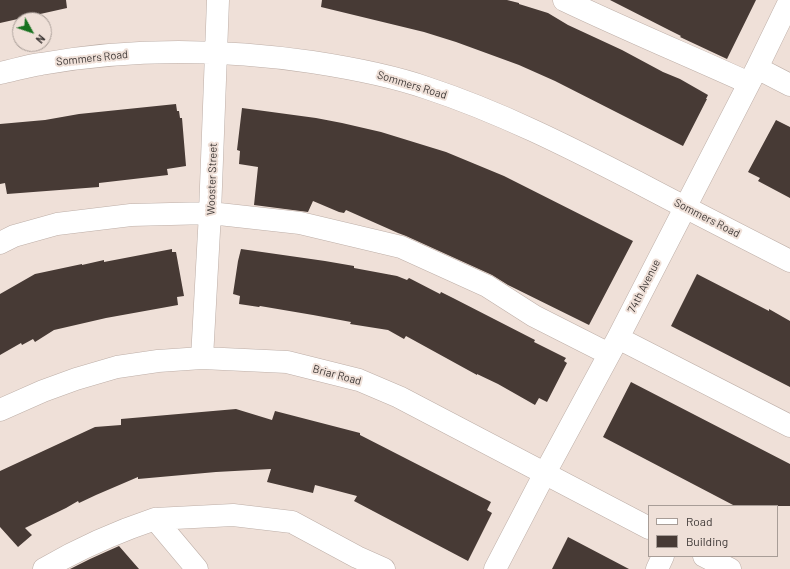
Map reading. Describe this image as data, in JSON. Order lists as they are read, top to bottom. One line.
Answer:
{"streets":{"street":["Sommers Road","Wooster Street","74th Avenue","Briar Road"]},"crossings":[["Sommers Road","Wooster Street"],["Sommers Road","74th Avenue"],["Wooster Street","Briar Road"],["74th Avenue","Briar Road"]],"legend":["Road","Building"],"north":"bottom right"}
